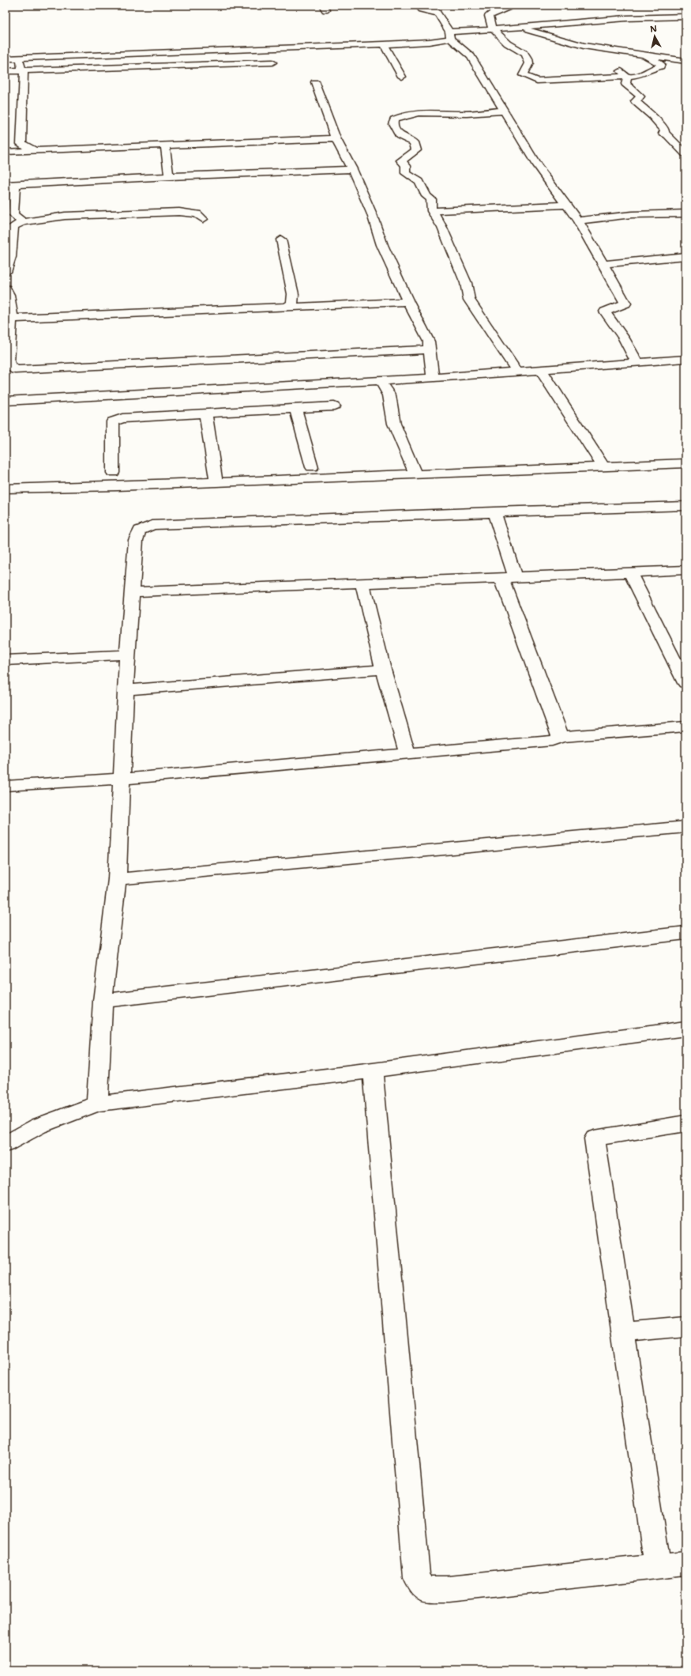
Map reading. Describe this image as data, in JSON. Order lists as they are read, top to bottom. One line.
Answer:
{"north":"top"}
